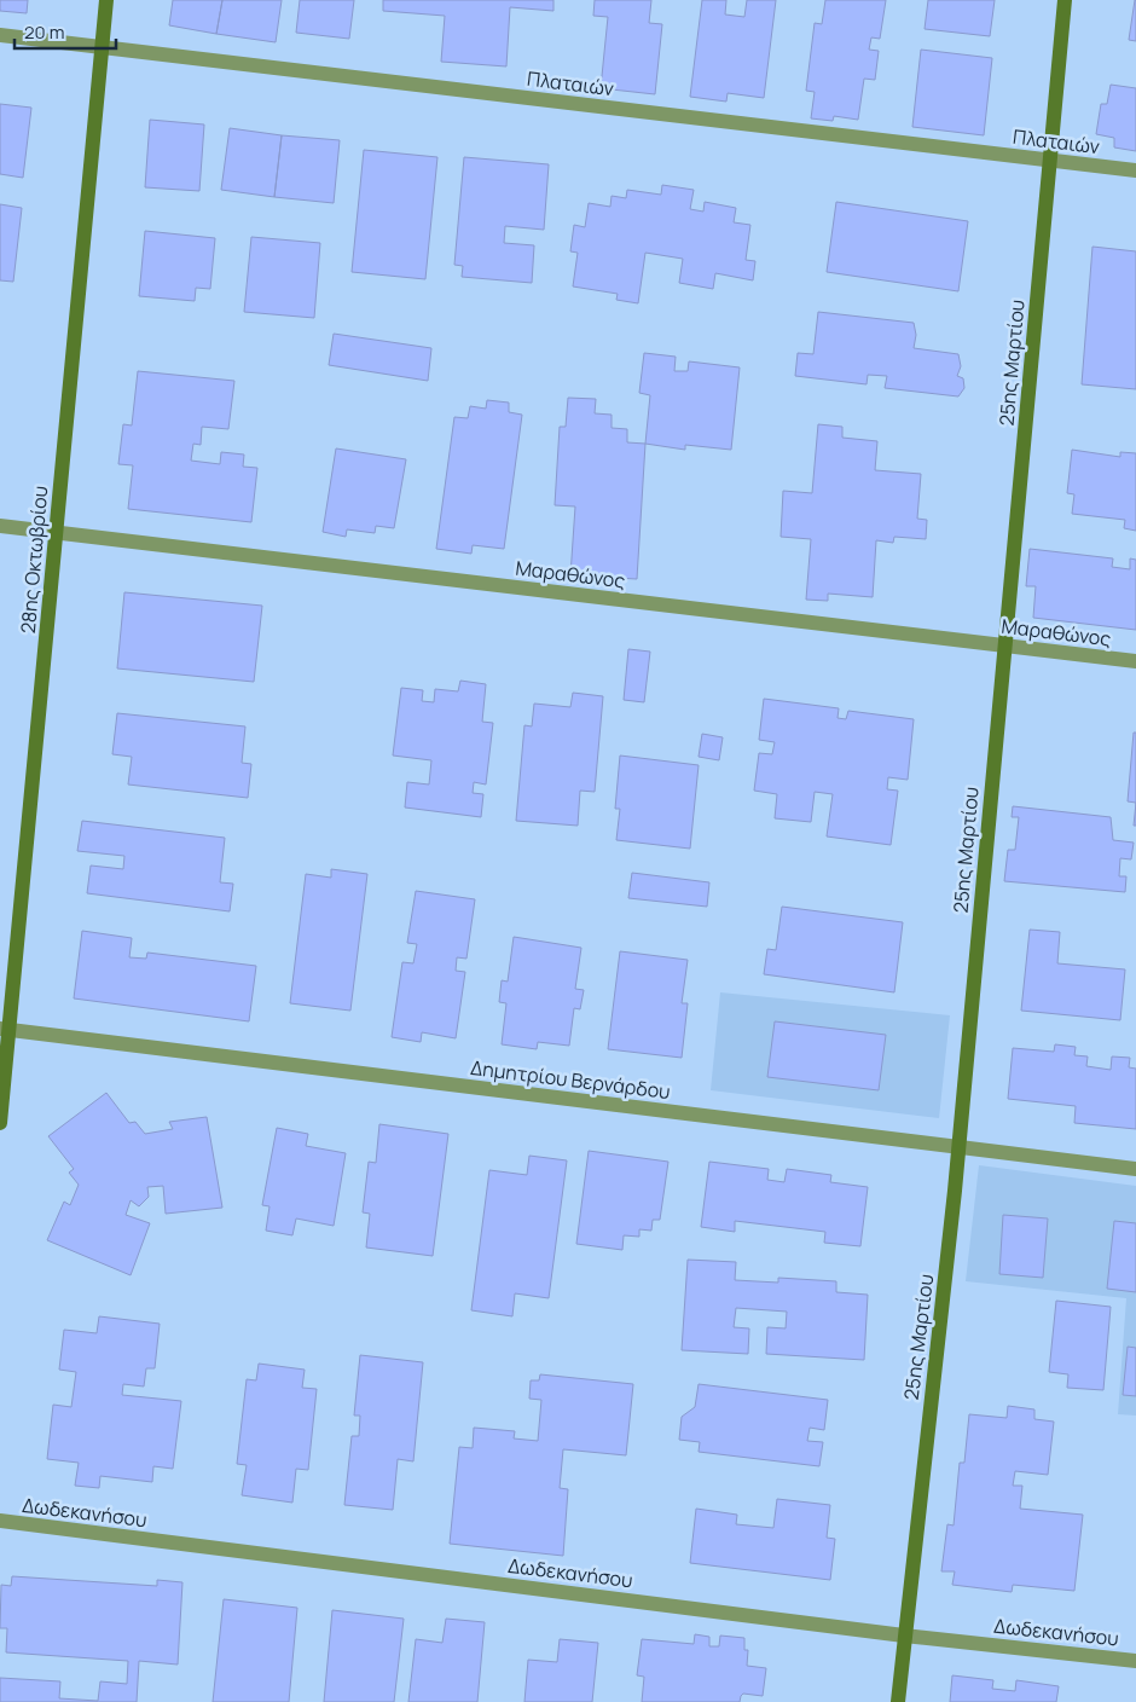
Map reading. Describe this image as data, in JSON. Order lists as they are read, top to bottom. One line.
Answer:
{"streets":{"street":["Πλαταιών","25ης Μαρτίου","28ης Οκτωβρίου","Μαραθώνος","Δημητρίου Βερνάρδου","Δωδεκανήσου"]},"crossings":[["Πλαταιών","25ης Μαρτίου"],["Πλαταιών","28ης Οκτωβρίου"],["25ης Μαρτίου","Μαραθώνος"],["25ης Μαρτίου","Δημητρίου Βερνάρδου"],["25ης Μαρτίου","Δωδεκανήσου"],["28ης Οκτωβρίου","Μαραθώνος"],["28ης Οκτωβρίου","Δημητρίου Βερνάρδου"]],"scale_bar":"20 m"}
